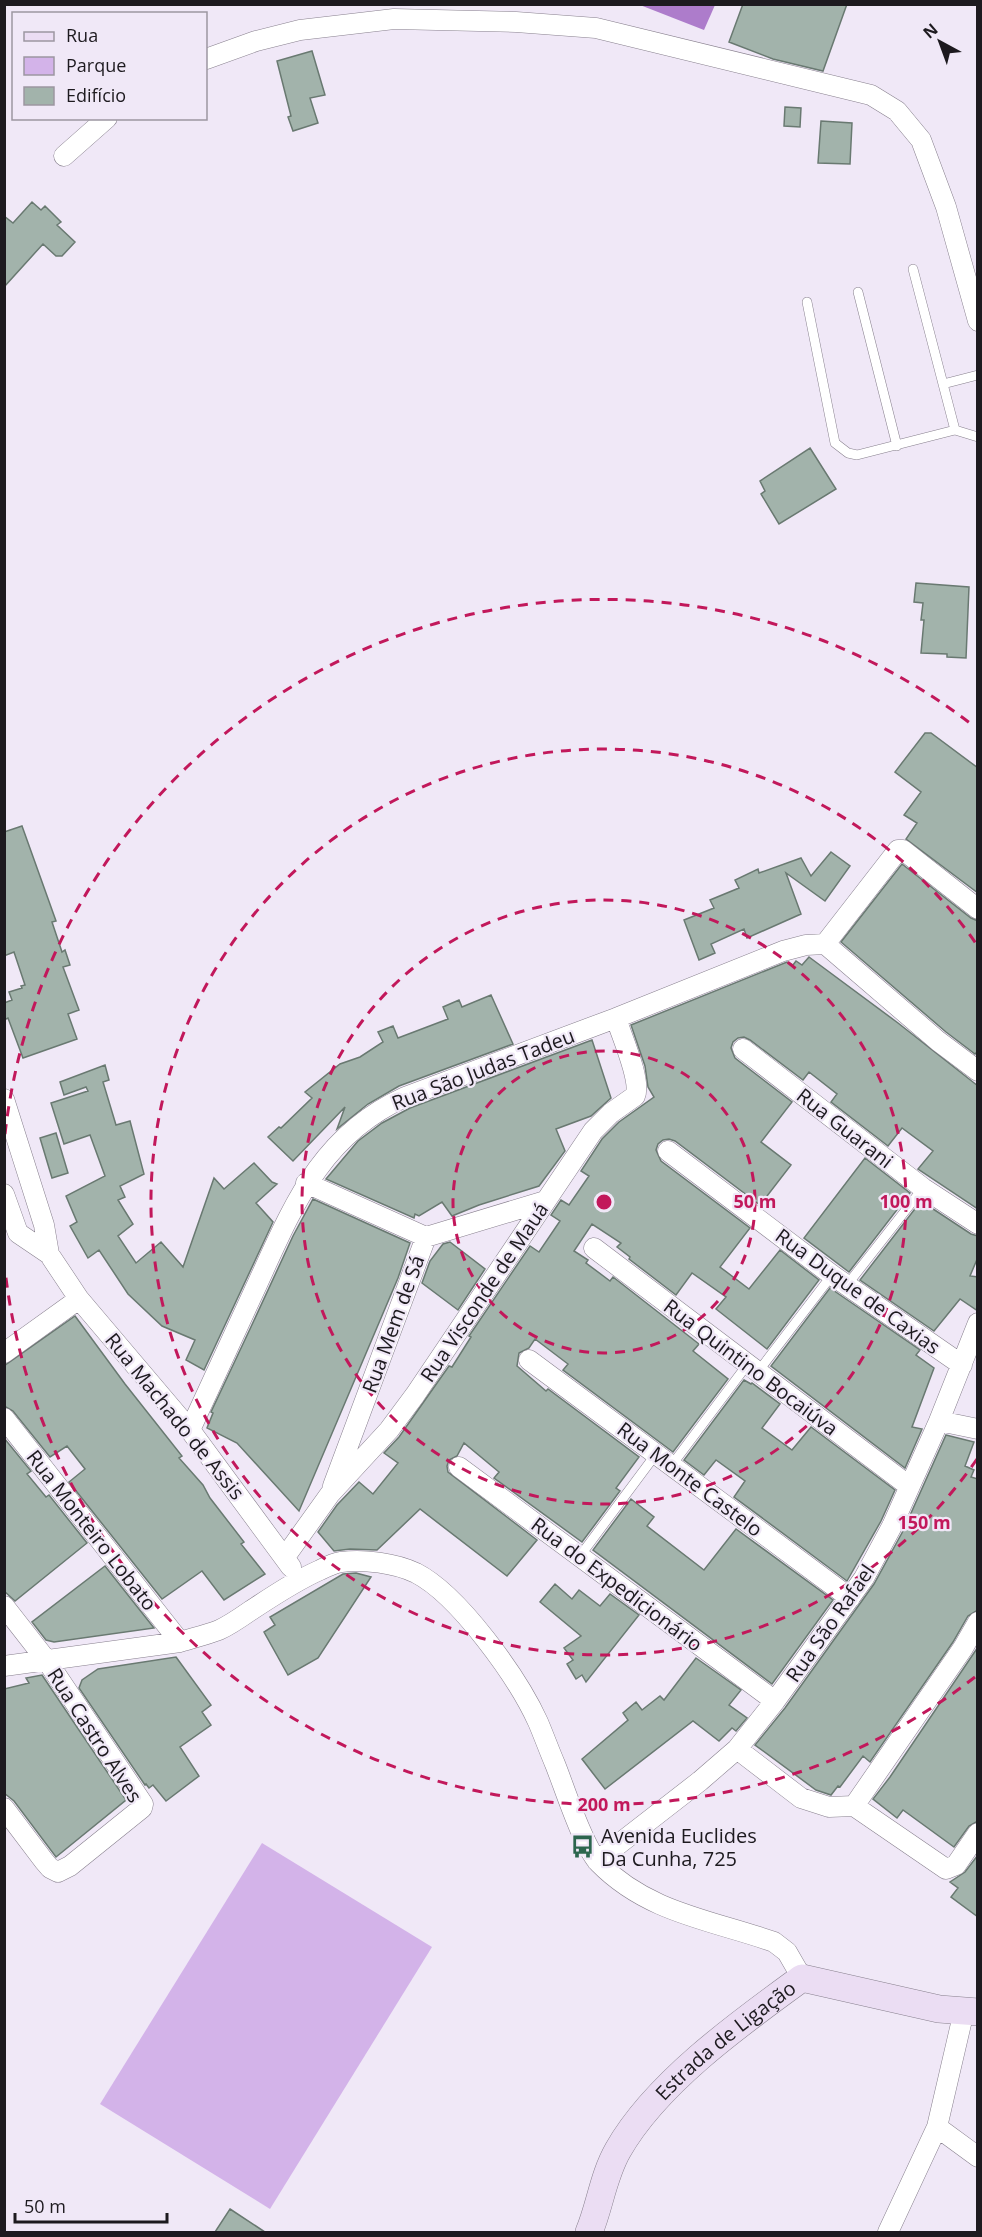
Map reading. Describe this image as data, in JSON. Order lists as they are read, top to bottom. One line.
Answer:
{"streets":{"main road":["Estrada de Ligação"],"street":["Rua São Judas Tadeu","Rua Guarani","Rua Duque de Caxias","Rua Visconde de Mauá","Rua Mem de Sá","Rua Quintino Bocaiúva","Rua Machado de Assis","Rua Monte Castelo","Rua Monteiro Lobato","Rua do Expedicionário","Rua São Rafael","Rua Castro Alves"]},"crossings":[["Rua São Judas Tadeu","Rua Visconde de Mauá"],["Rua São Judas Tadeu","Rua Machado de Assis"],["Rua Duque de Caxias","Rua São Rafael"],["Rua Visconde de Mauá","Rua Mem de Sá"],["Rua Visconde de Mauá","Rua Machado de Assis"],["Rua Quintino Bocaiúva","Rua São Rafael"],["Rua Monte Castelo","Rua São Rafael"],["Rua do Expedicionário","Rua São Rafael"]],"places":{"bus stop":["Avenida Euclides Da Cunha, 725"]},"legend":["Rua","Parque","Edifício"],"scale_bar":"50 m","north":"top left","rings":["50 m","100 m","150 m","200 m"]}
